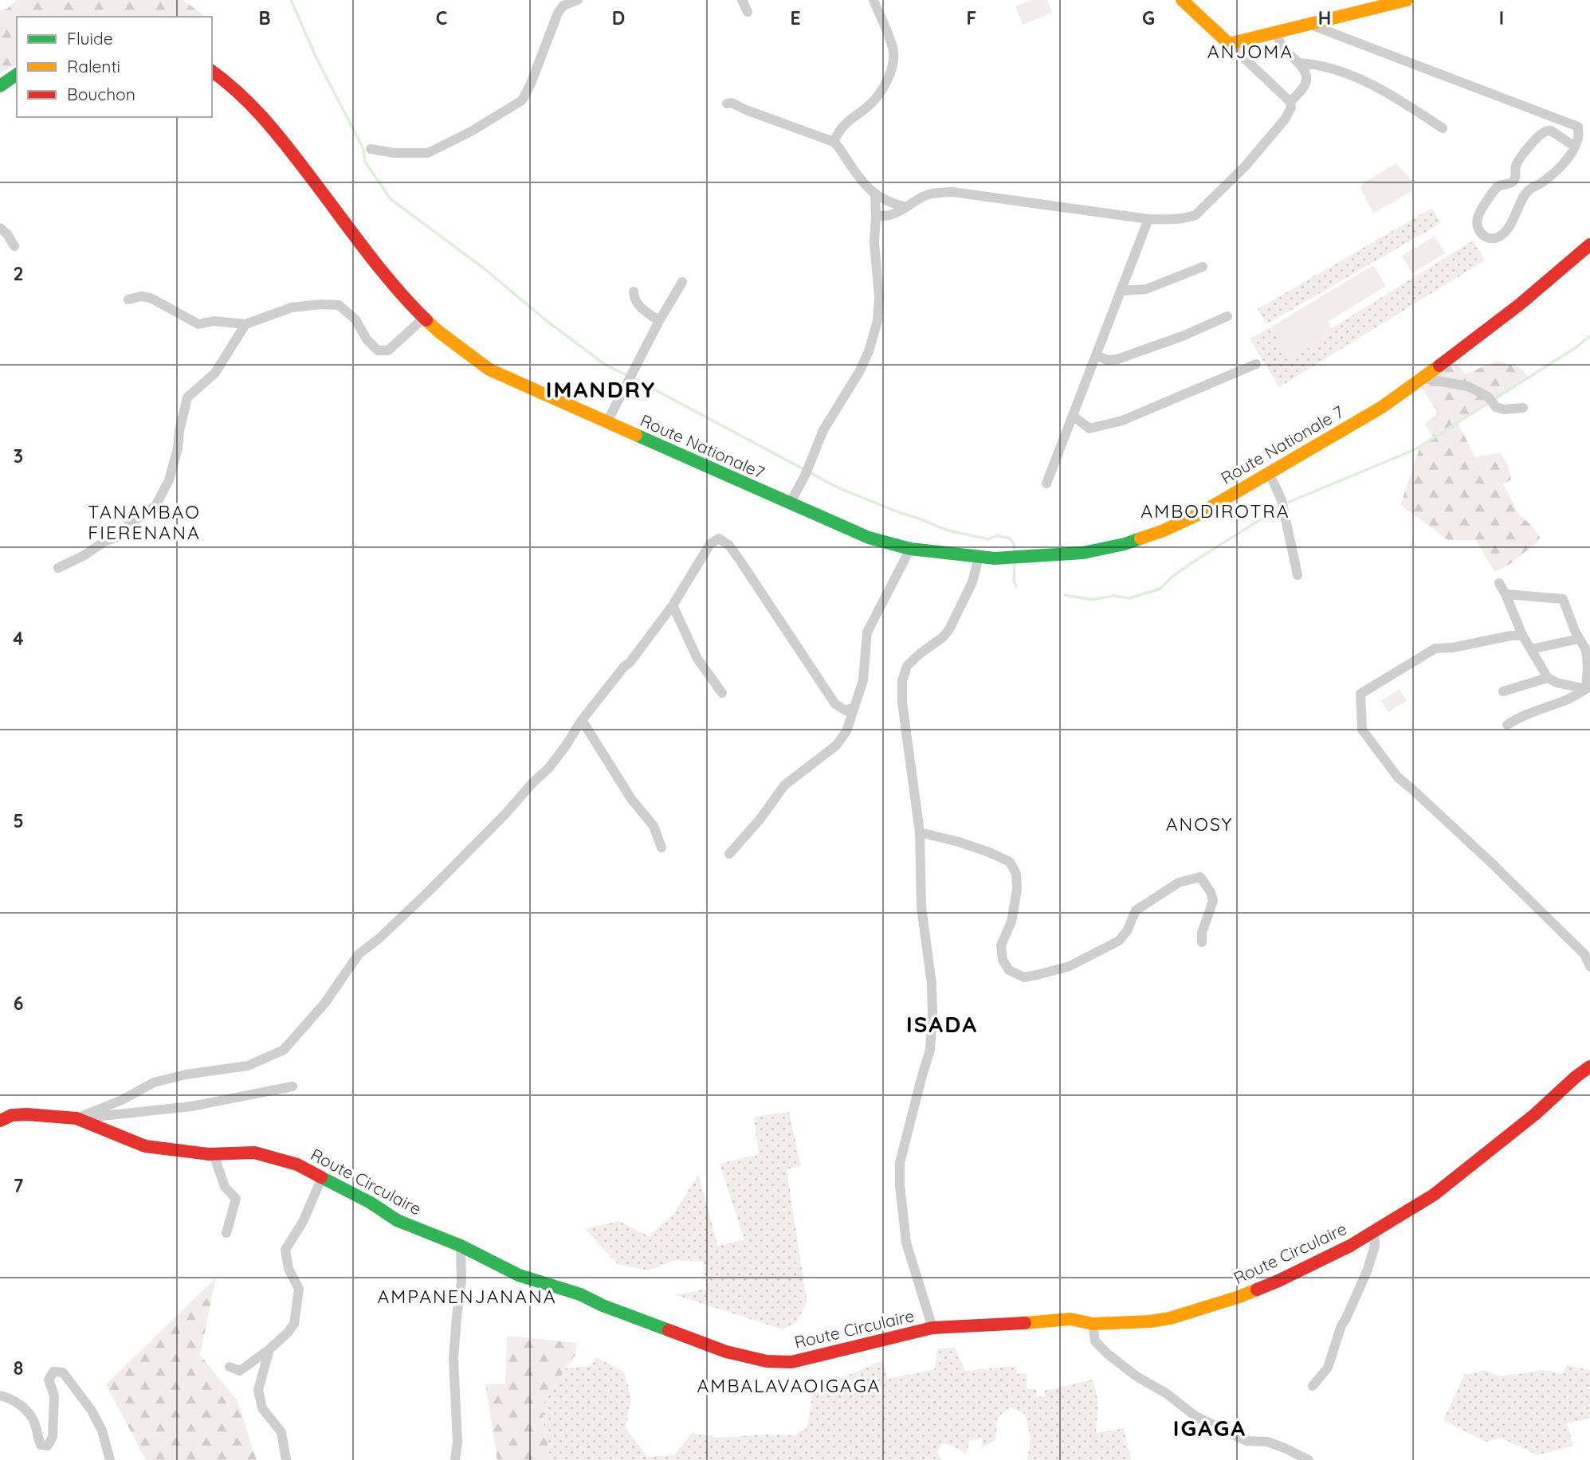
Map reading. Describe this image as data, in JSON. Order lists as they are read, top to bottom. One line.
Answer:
{"streets":{"street":["Route Nationale 7","Route Nationale7","Route Circulaire"]},"crossings":[["Route Nationale 7","Route Nationale7"]],"districts":["ANJOMA","IMANDRY","AMBODIROTRA","TANAMBAO FIERENANA","ANOSY","ISADA","AMPANENJANANA","AMBALAVAOIGAGA","IGAGA"],"legend":["Fluide","Ralenti","Bouchon"],"grid":{"columns":["B","C","D","E","F","G","H","I"],"rows":["2","3","4","5","6","7","8"]}}
